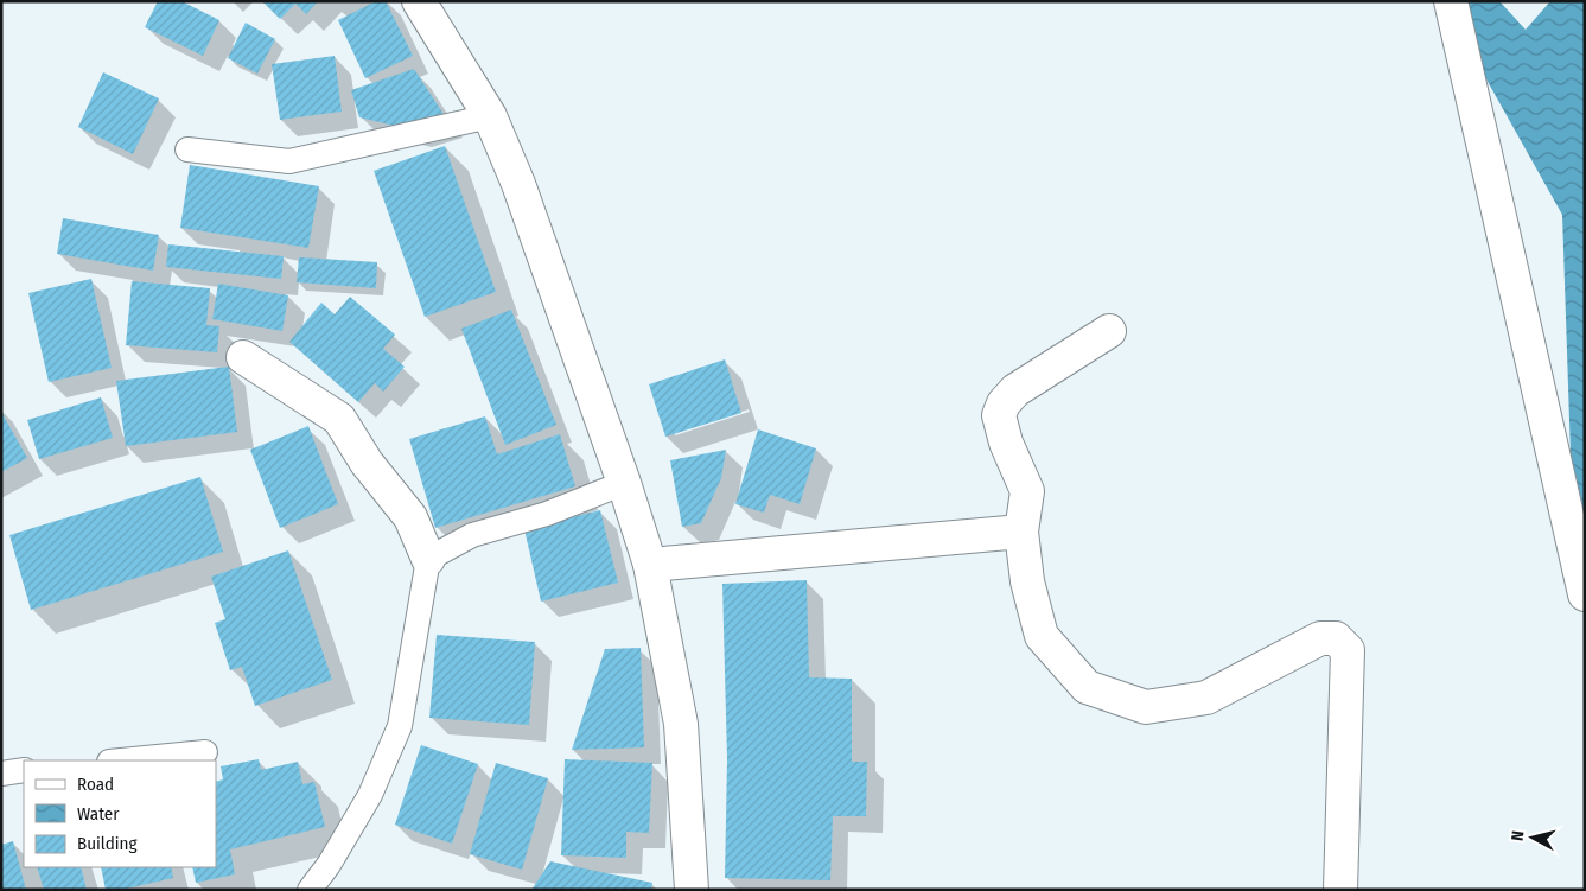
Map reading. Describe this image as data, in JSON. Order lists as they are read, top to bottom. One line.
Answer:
{"legend":["Road","Water","Building"],"north":"left"}
